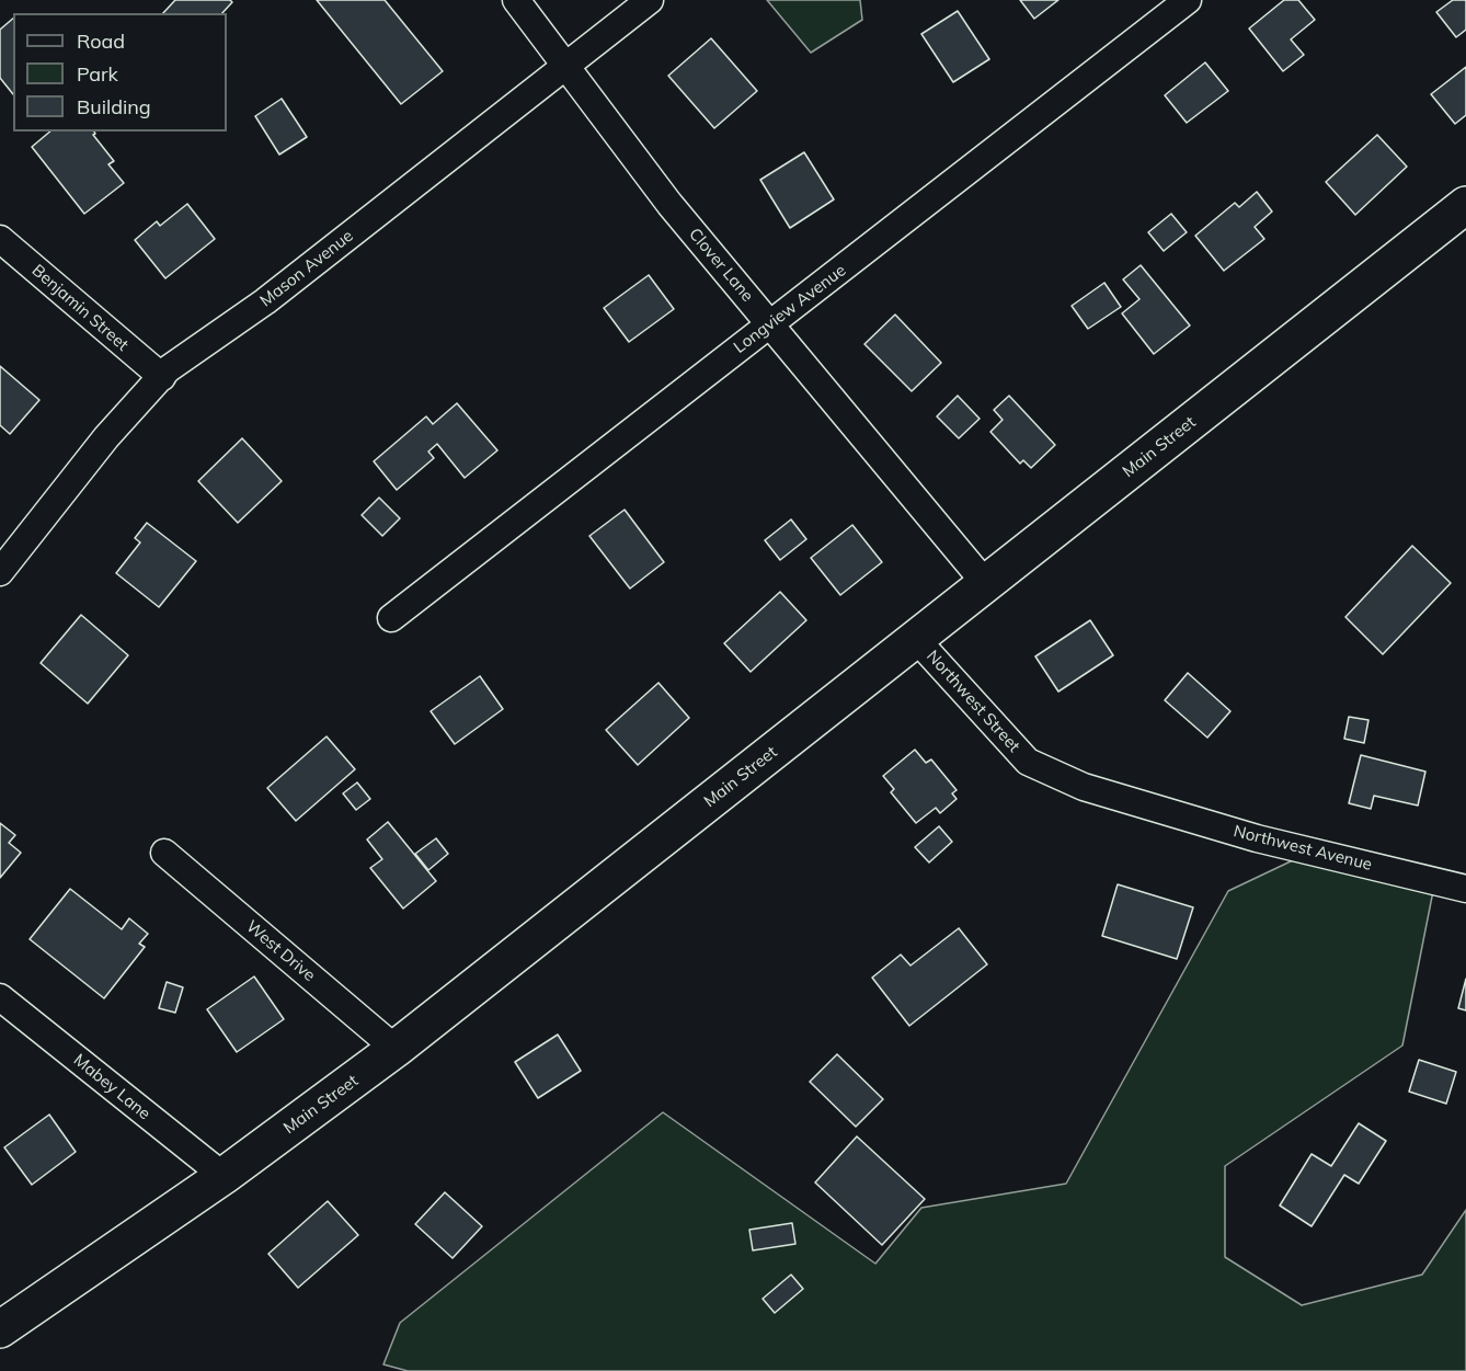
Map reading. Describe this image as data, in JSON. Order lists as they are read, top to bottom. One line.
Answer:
{"streets":{"main road":["Main Street"],"street":["Clover Lane","Mason Avenue","Benjamin Street","Longview Avenue","Northwest Street","Northwest Avenue","West Drive","Mabey Lane"]},"crossings":[["Clover Lane","Mason Avenue"],["Clover Lane","Longview Avenue"],["Clover Lane","Main Street"],["Mason Avenue","Benjamin Street"],["Main Street","Northwest Street"],["Main Street","West Drive"],["Main Street","Mabey Lane"],["Northwest Street","Northwest Avenue"]],"legend":["Road","Park","Building"]}
